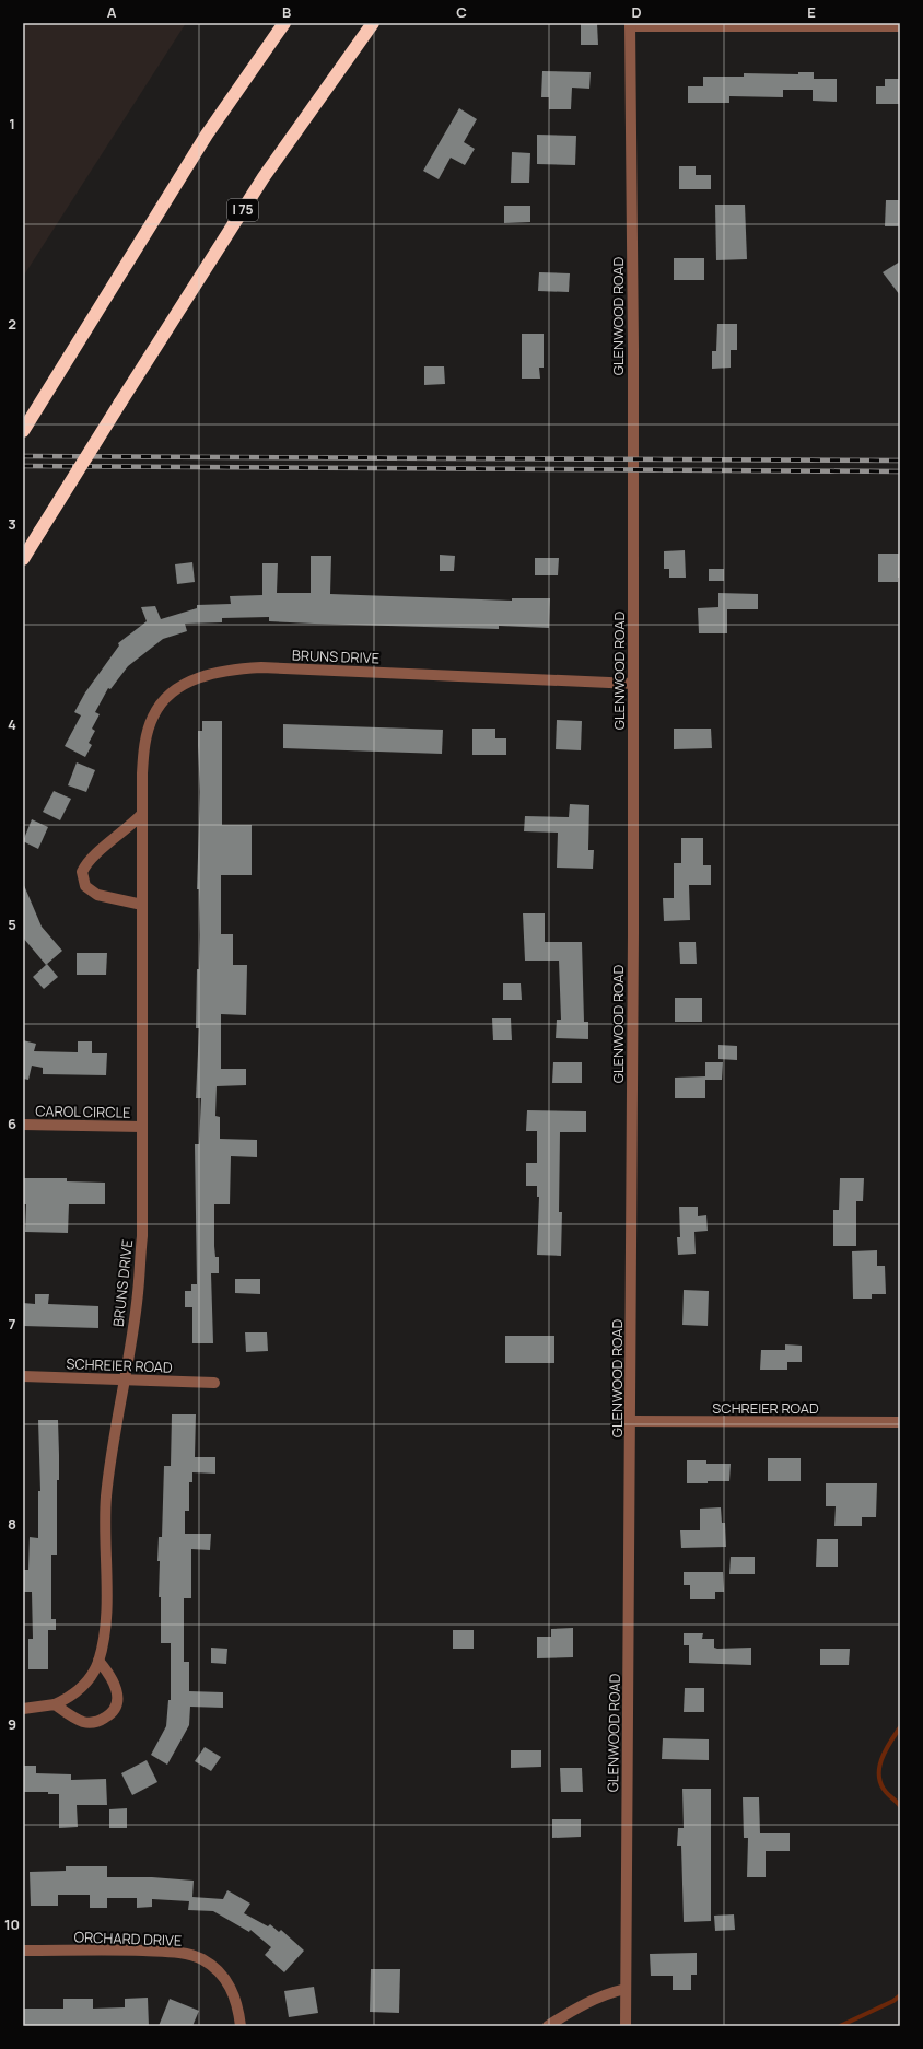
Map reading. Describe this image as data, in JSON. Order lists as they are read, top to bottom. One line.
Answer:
{"streets":{"highway":["I 75"],"street":["GLENWOOD ROAD","BRUNS DRIVE","CAROL CIRCLE","SCHREIER ROAD","ORCHARD DRIVE"]},"crossings":[["GLENWOOD ROAD","BRUNS DRIVE"],["GLENWOOD ROAD","SCHREIER ROAD"],["BRUNS DRIVE","CAROL CIRCLE"],["BRUNS DRIVE","SCHREIER ROAD"]],"grid":{"columns":["A","B","C","D","E"],"rows":["1","2","3","4","5","6","7","8","9","10"]}}
